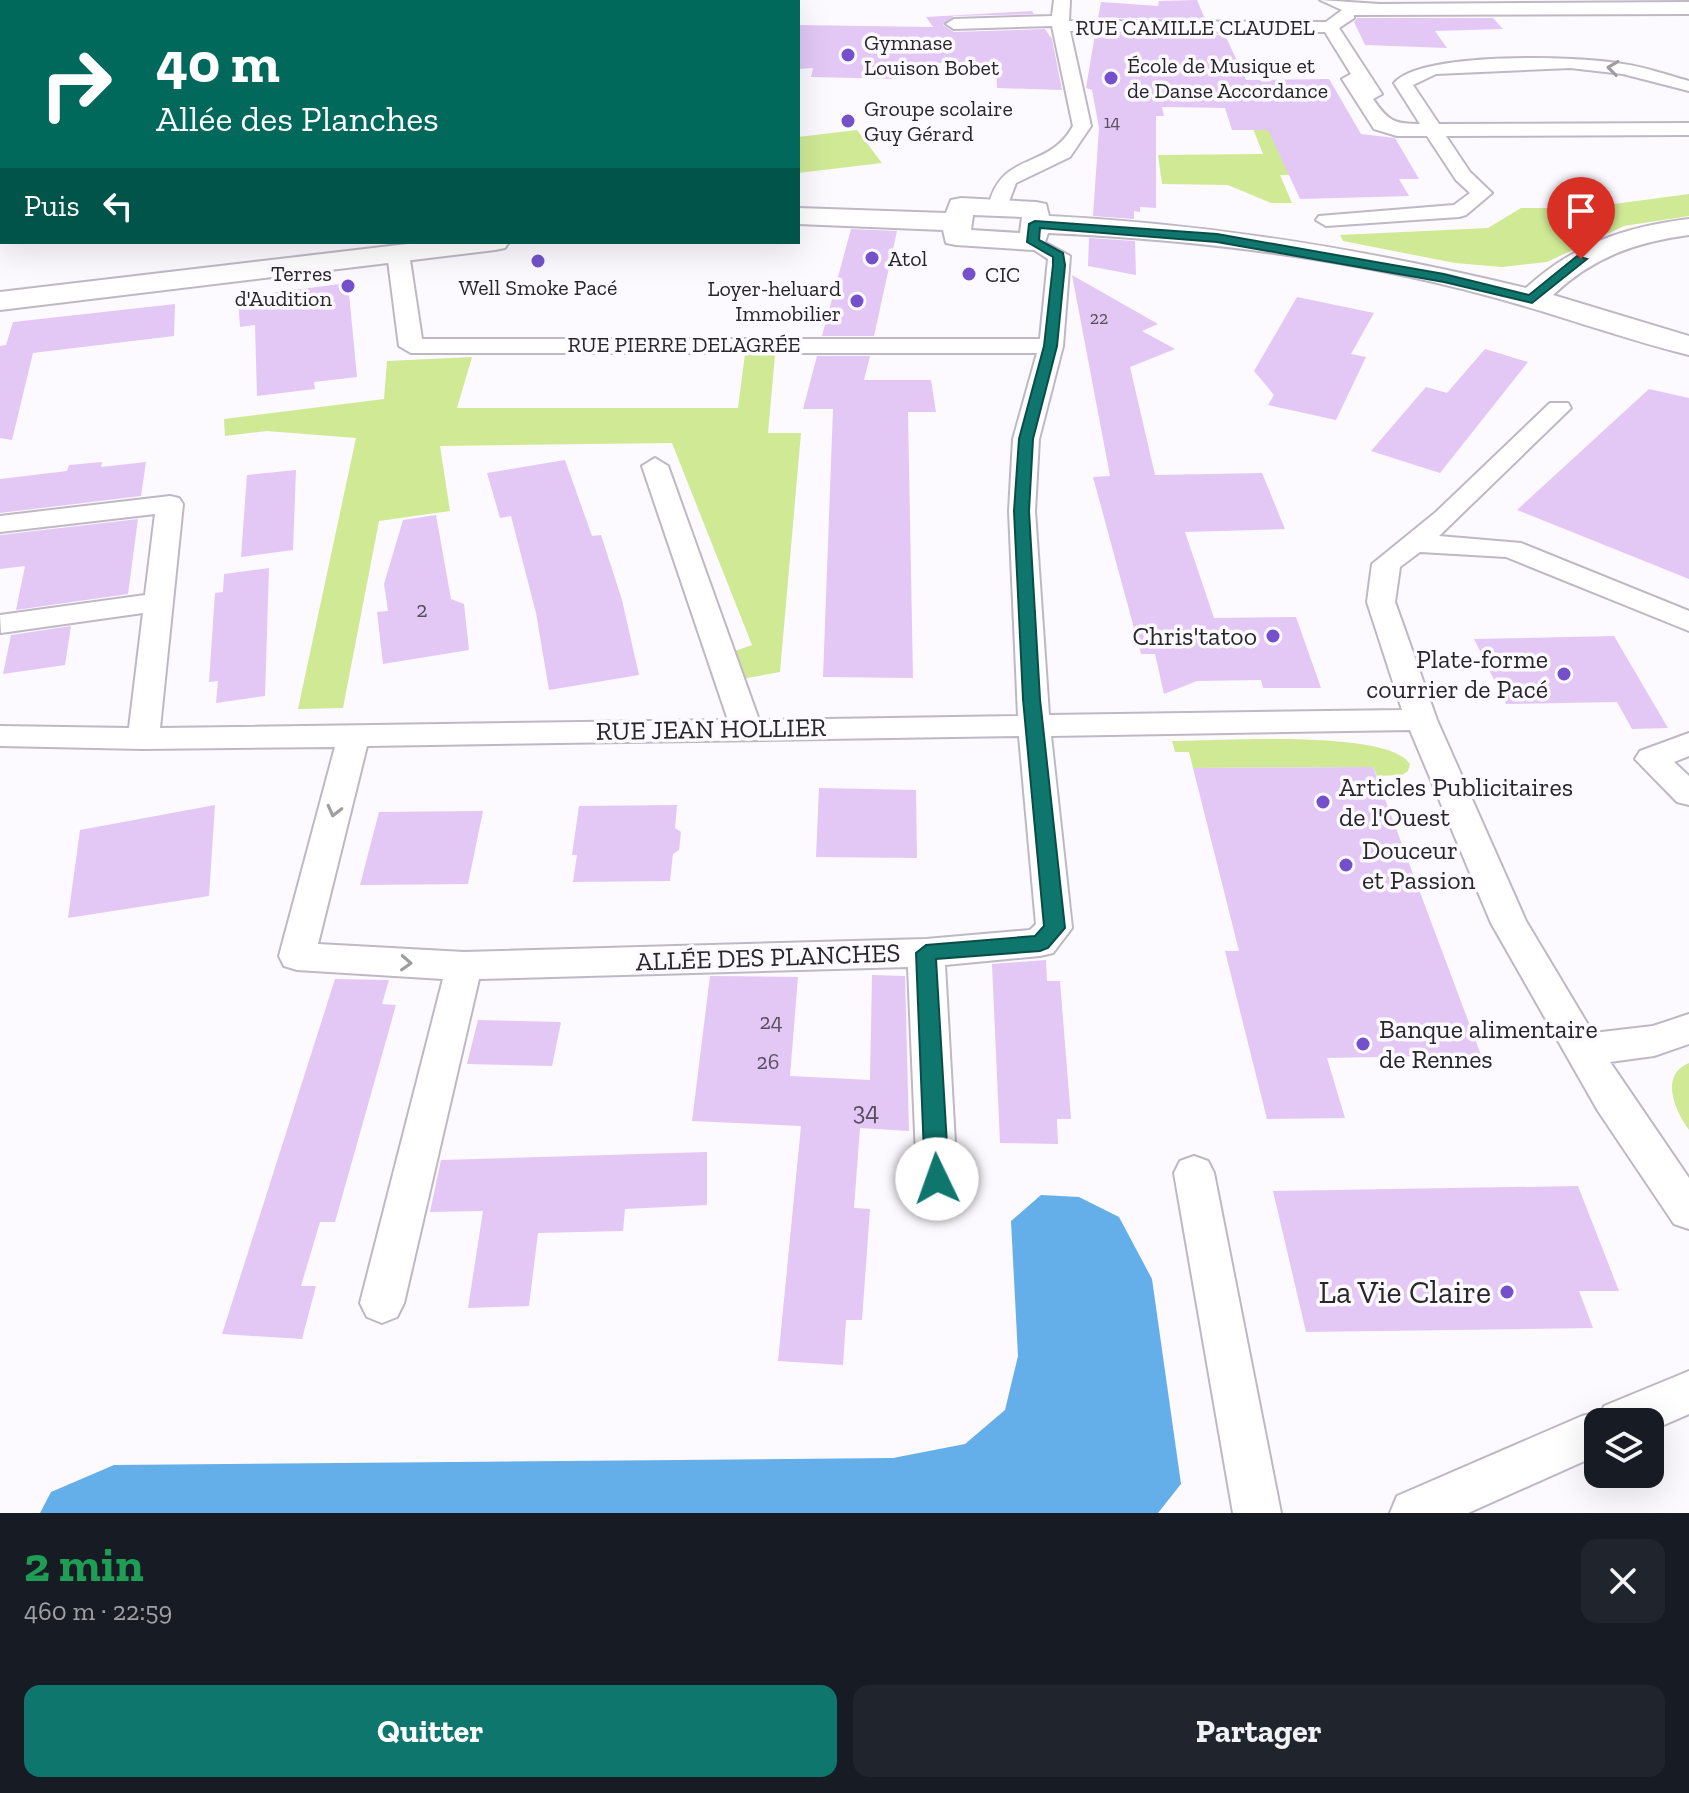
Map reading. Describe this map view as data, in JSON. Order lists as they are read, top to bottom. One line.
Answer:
{"streets":{"street":["RUE CAMILLE CLAUDEL","RUE PIERRE DELAGRÉE","RUE JEAN HOLLIER","ALLÉE DES PLANCHES"]},"crossings":[["RUE PIERRE DELAGRÉE","ALLÉE DES PLANCHES"],["RUE JEAN HOLLIER","ALLÉE DES PLANCHES"]],"places":["Gymnase Louison Bobet","École de Musique et de Danse Accordance","Groupe scolaire Guy Gérard","Atol","Well Smoke Pacé","CIC","Terres d'Audition","Loyer-heluard Immobilier","Chris'tatoo","Plate-forme courrier de Pacé","Articles Publicitaires de l'Ouest","Douceur et Passion","Banque alimentaire de Rennes","La Vie Claire"],"house_numbers":["14","22","2","24","26","34"],"page":{"turn":["40 m","Allée des Planches"],"then":"Puis","heading":["2 min","460 m · 22:59"],"buttons":["Quitter","Partager"]}}
